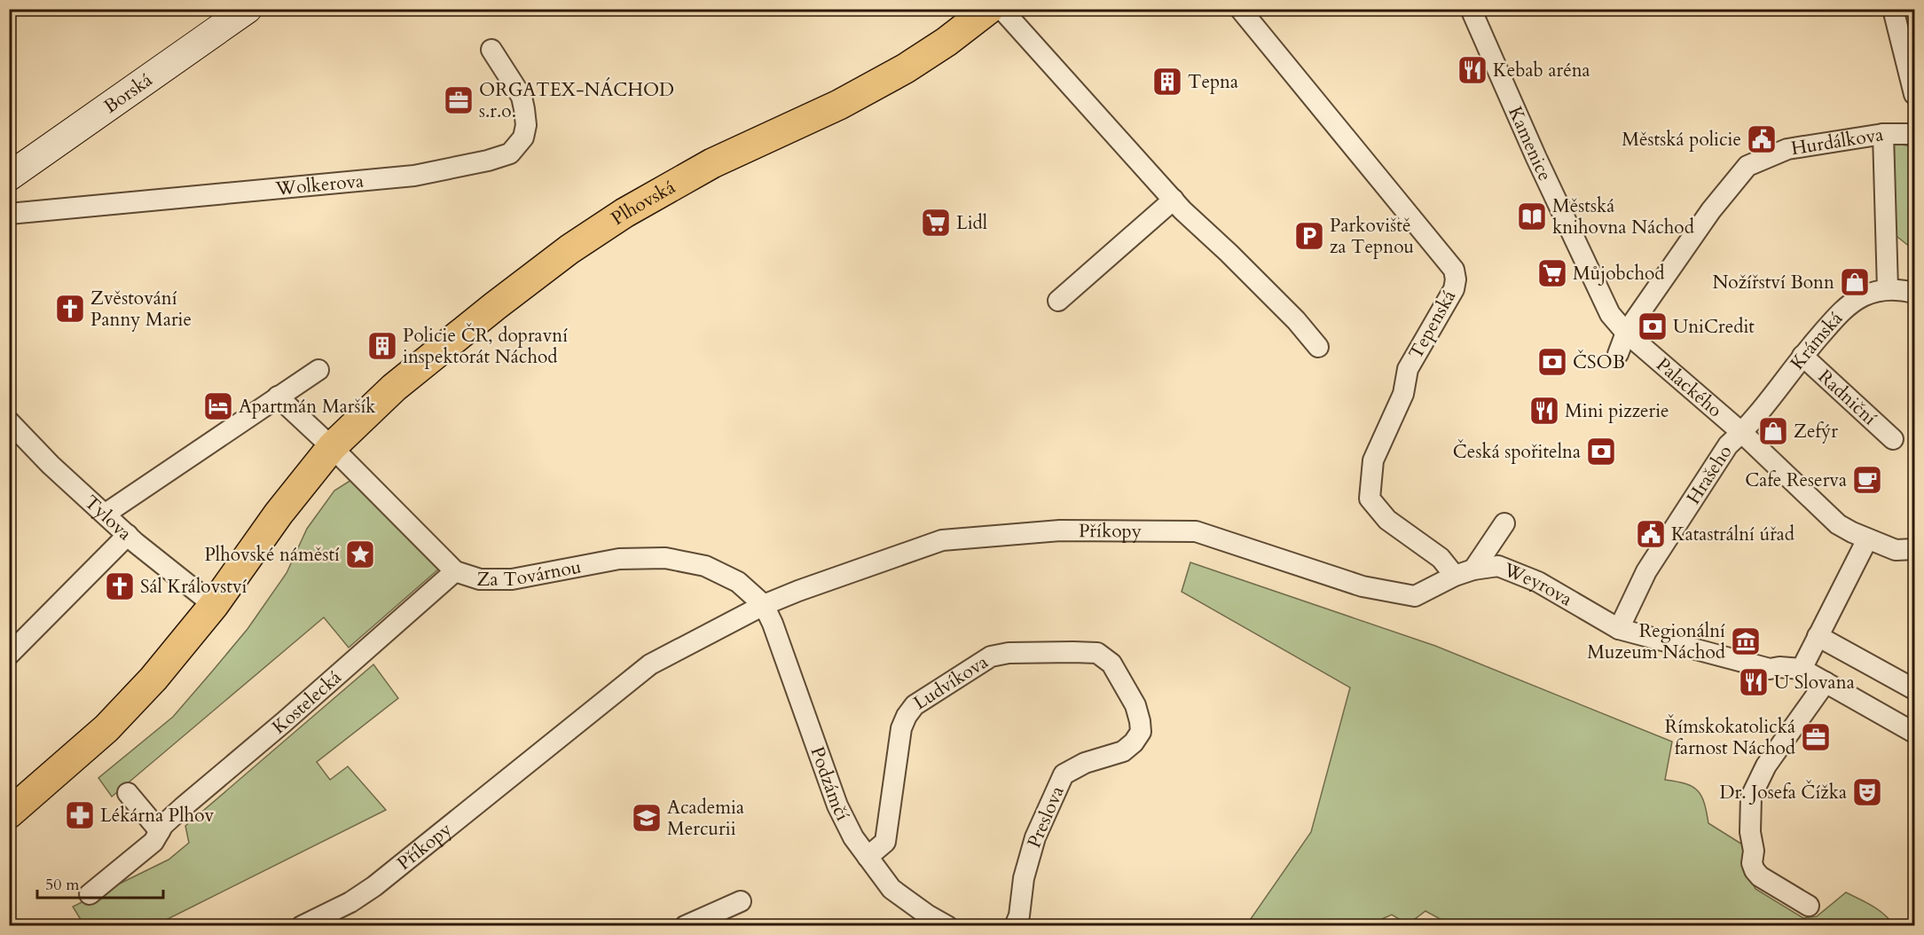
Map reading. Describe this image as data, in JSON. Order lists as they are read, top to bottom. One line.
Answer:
{"streets":{"main road":["Plhovská"],"street":["Borská","Hurdálkova","Kamenice","Wolkerova","Tepenská","Krámská","Palackého","Radniční","Hrašeho","Tylova","Příkopy","Za Továrnou","Weyrova","Ludvíkova","Kostelecká","Podzámčí","Preslova"]},"crossings":[["Hurdálkova","Kamenice"],["Hurdálkova","Palackého"],["Kamenice","Palackého"],["Plhovská","Za Továrnou"],["Tepenská","Příkopy"],["Tepenská","Weyrova"],["Krámská","Palackého"],["Krámská","Radniční"],["Krámská","Hrašeho"],["Palackého","Hrašeho"],["Hrašeho","Weyrova"],["Příkopy","Za Továrnou"],["Příkopy","Weyrova"],["Příkopy","Podzámčí"],["Za Továrnou","Kostelecká"],["Za Továrnou","Podzámčí"],["Ludvíkova","Podzámčí"],["Ludvíkova","Preslova"]],"places":{"restaurant":["Kebab aréna","Mini pizzerie","U Slovana"],"building":["Tepna","Policie ČR, dopravní inspektorát Náchod"],"office":["ORGATEX-NÁCHOD s.r.o.","Římskokatolická farnost Náchod"],"public building":["Městská policie","Katastrální úřad"],"library":["Městská knihovna Náchod"],"supermarket":["Lidl","Můjobchod"],"parking":["Parkoviště za Tepnou"],"shop":["Nožířství Bonn","Zefýr"],"church":["Zvěstování Panny Marie","Sál Království"],"bank":["UniCredit","ČSOB","Česká spořitelna"],"hotel":["Apartmán Maršík"],"cafe":["Cafe Reserva"],"place":["Plhovské náměstí"],"museum":["Regionální Muzeum Náchod"],"theatre":["Dr. Josefa Čížka"],"pharmacy":["Lékárna Plhov"],"school or university":["Academia Mercurii"]},"scale_bar":"50 m"}
